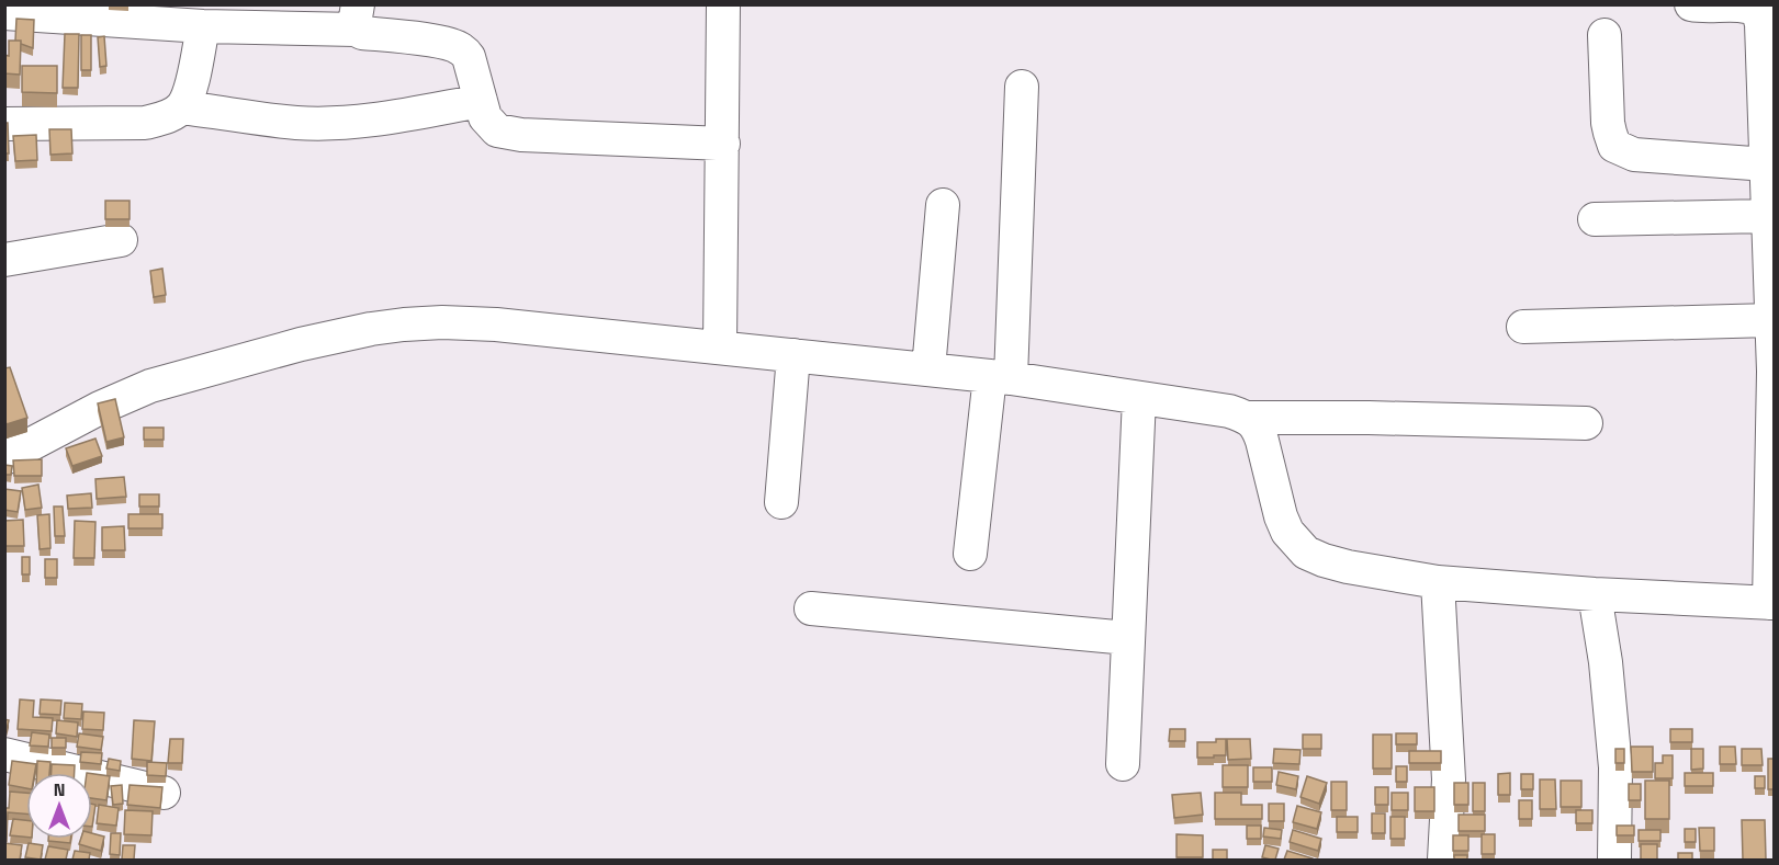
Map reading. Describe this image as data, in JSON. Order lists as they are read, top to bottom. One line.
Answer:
{"north":"top"}
